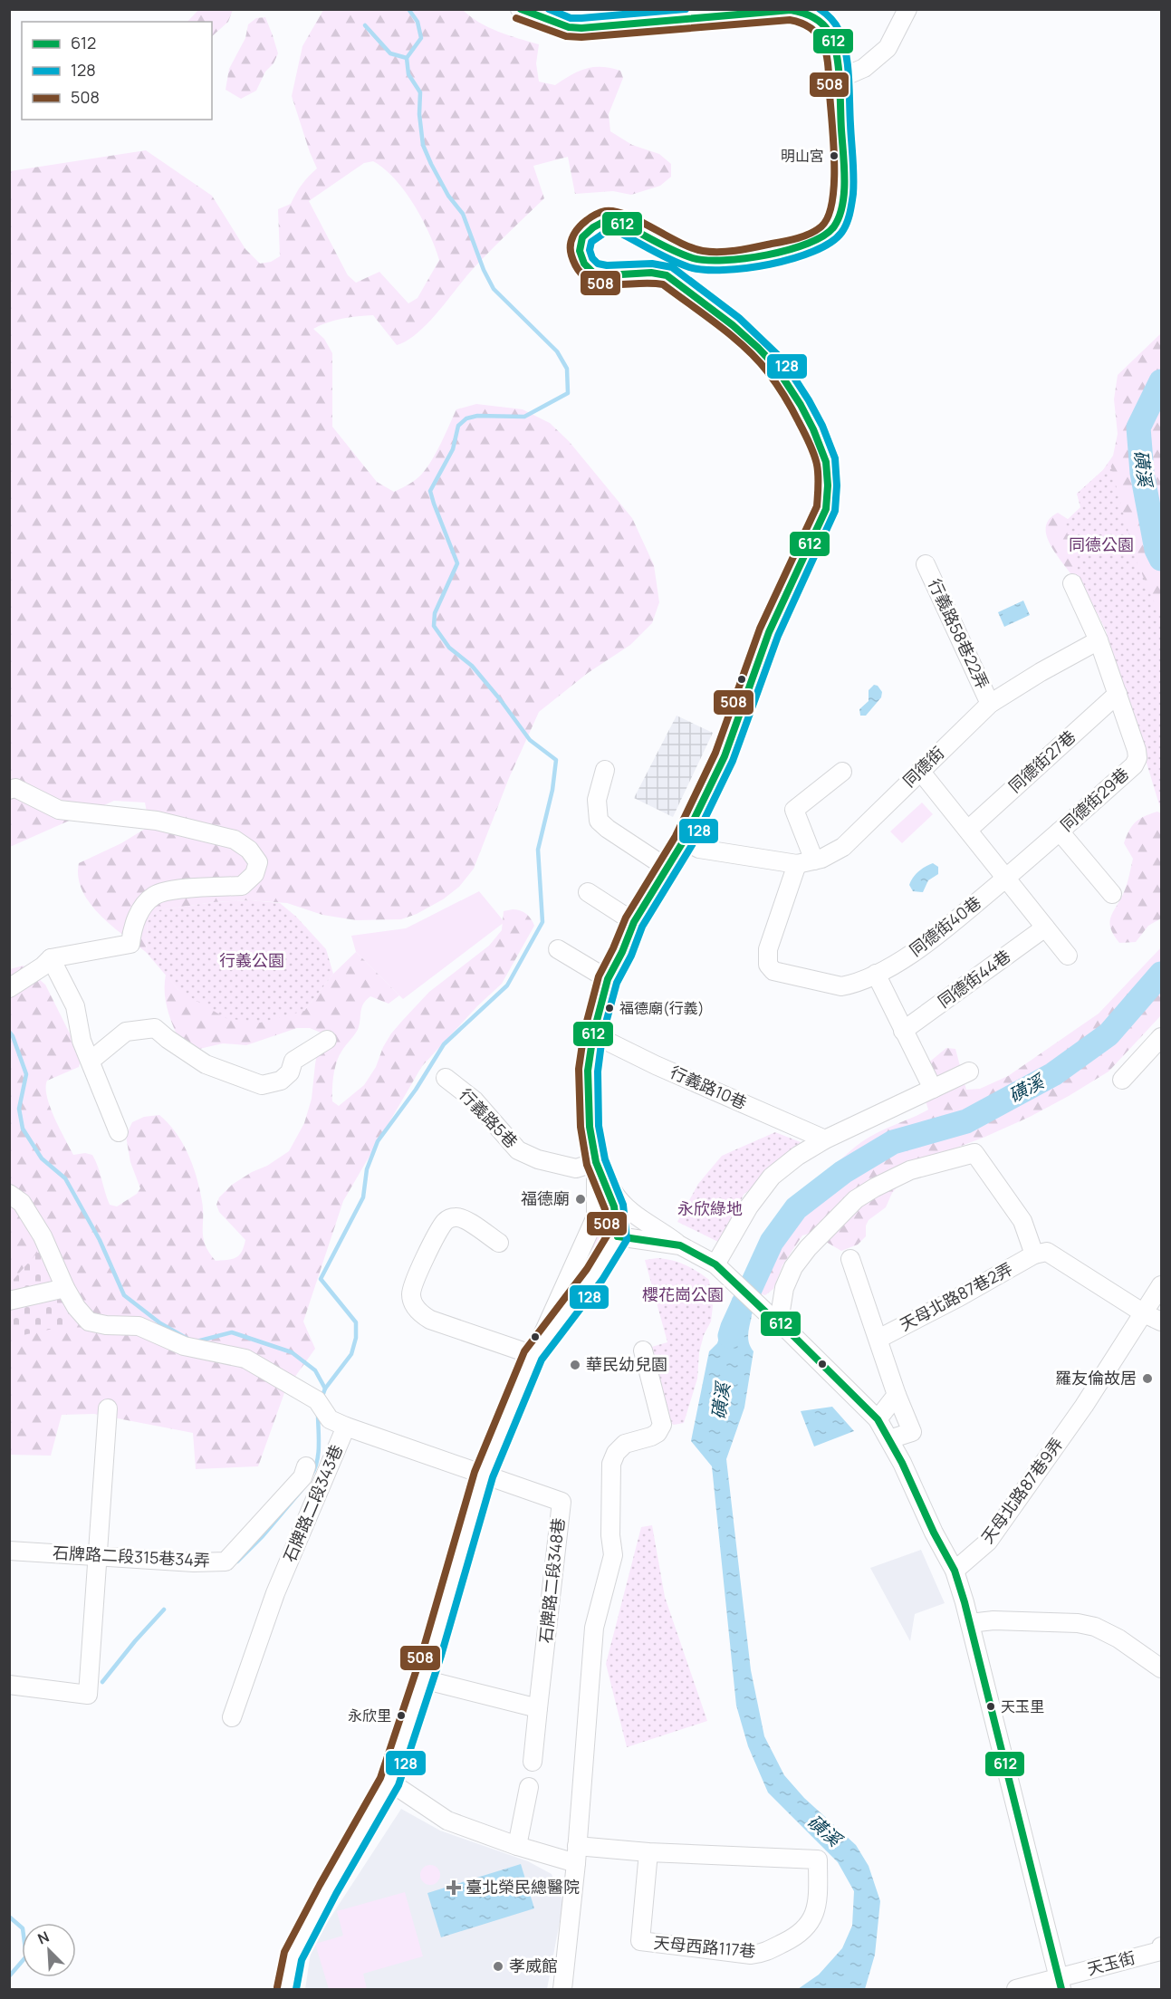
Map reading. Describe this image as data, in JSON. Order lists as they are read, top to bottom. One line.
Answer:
{"streets":{"street":["行義路58巷22弄","同德街27巷","同德街","同德街29巷","同德街40巷","同德街44巷","行義路10巷","行義路5巷","天母北路87巷2弄","天母北路87巷9弄","石牌路二段343巷","石牌路二段315巷34弄","石牌路二段348巷","天母西路117巷","天玉街"]},"crossings":[["行義路58巷22弄","同德街"],["同德街27巷","同德街29巷"],["同德街","同德街29巷"],["同德街","同德街40巷"],["同德街29巷","同德街40巷"],["石牌路二段343巷","石牌路二段348巷"]],"water":["磺溪"],"parks":["同德公園","行義公園","永欣綠地","櫻花崗公園"],"places":{"other":["明山宮","福德廟(行義)","福德廟","華民幼兒園","羅友倫故居","天玉里","永欣里","孝威館"],"health":["臺北榮民總醫院"]},"lines":["transit line 612","transit line 128","transit line 508"],"legend":["612","128","508"],"north":"top left"}
